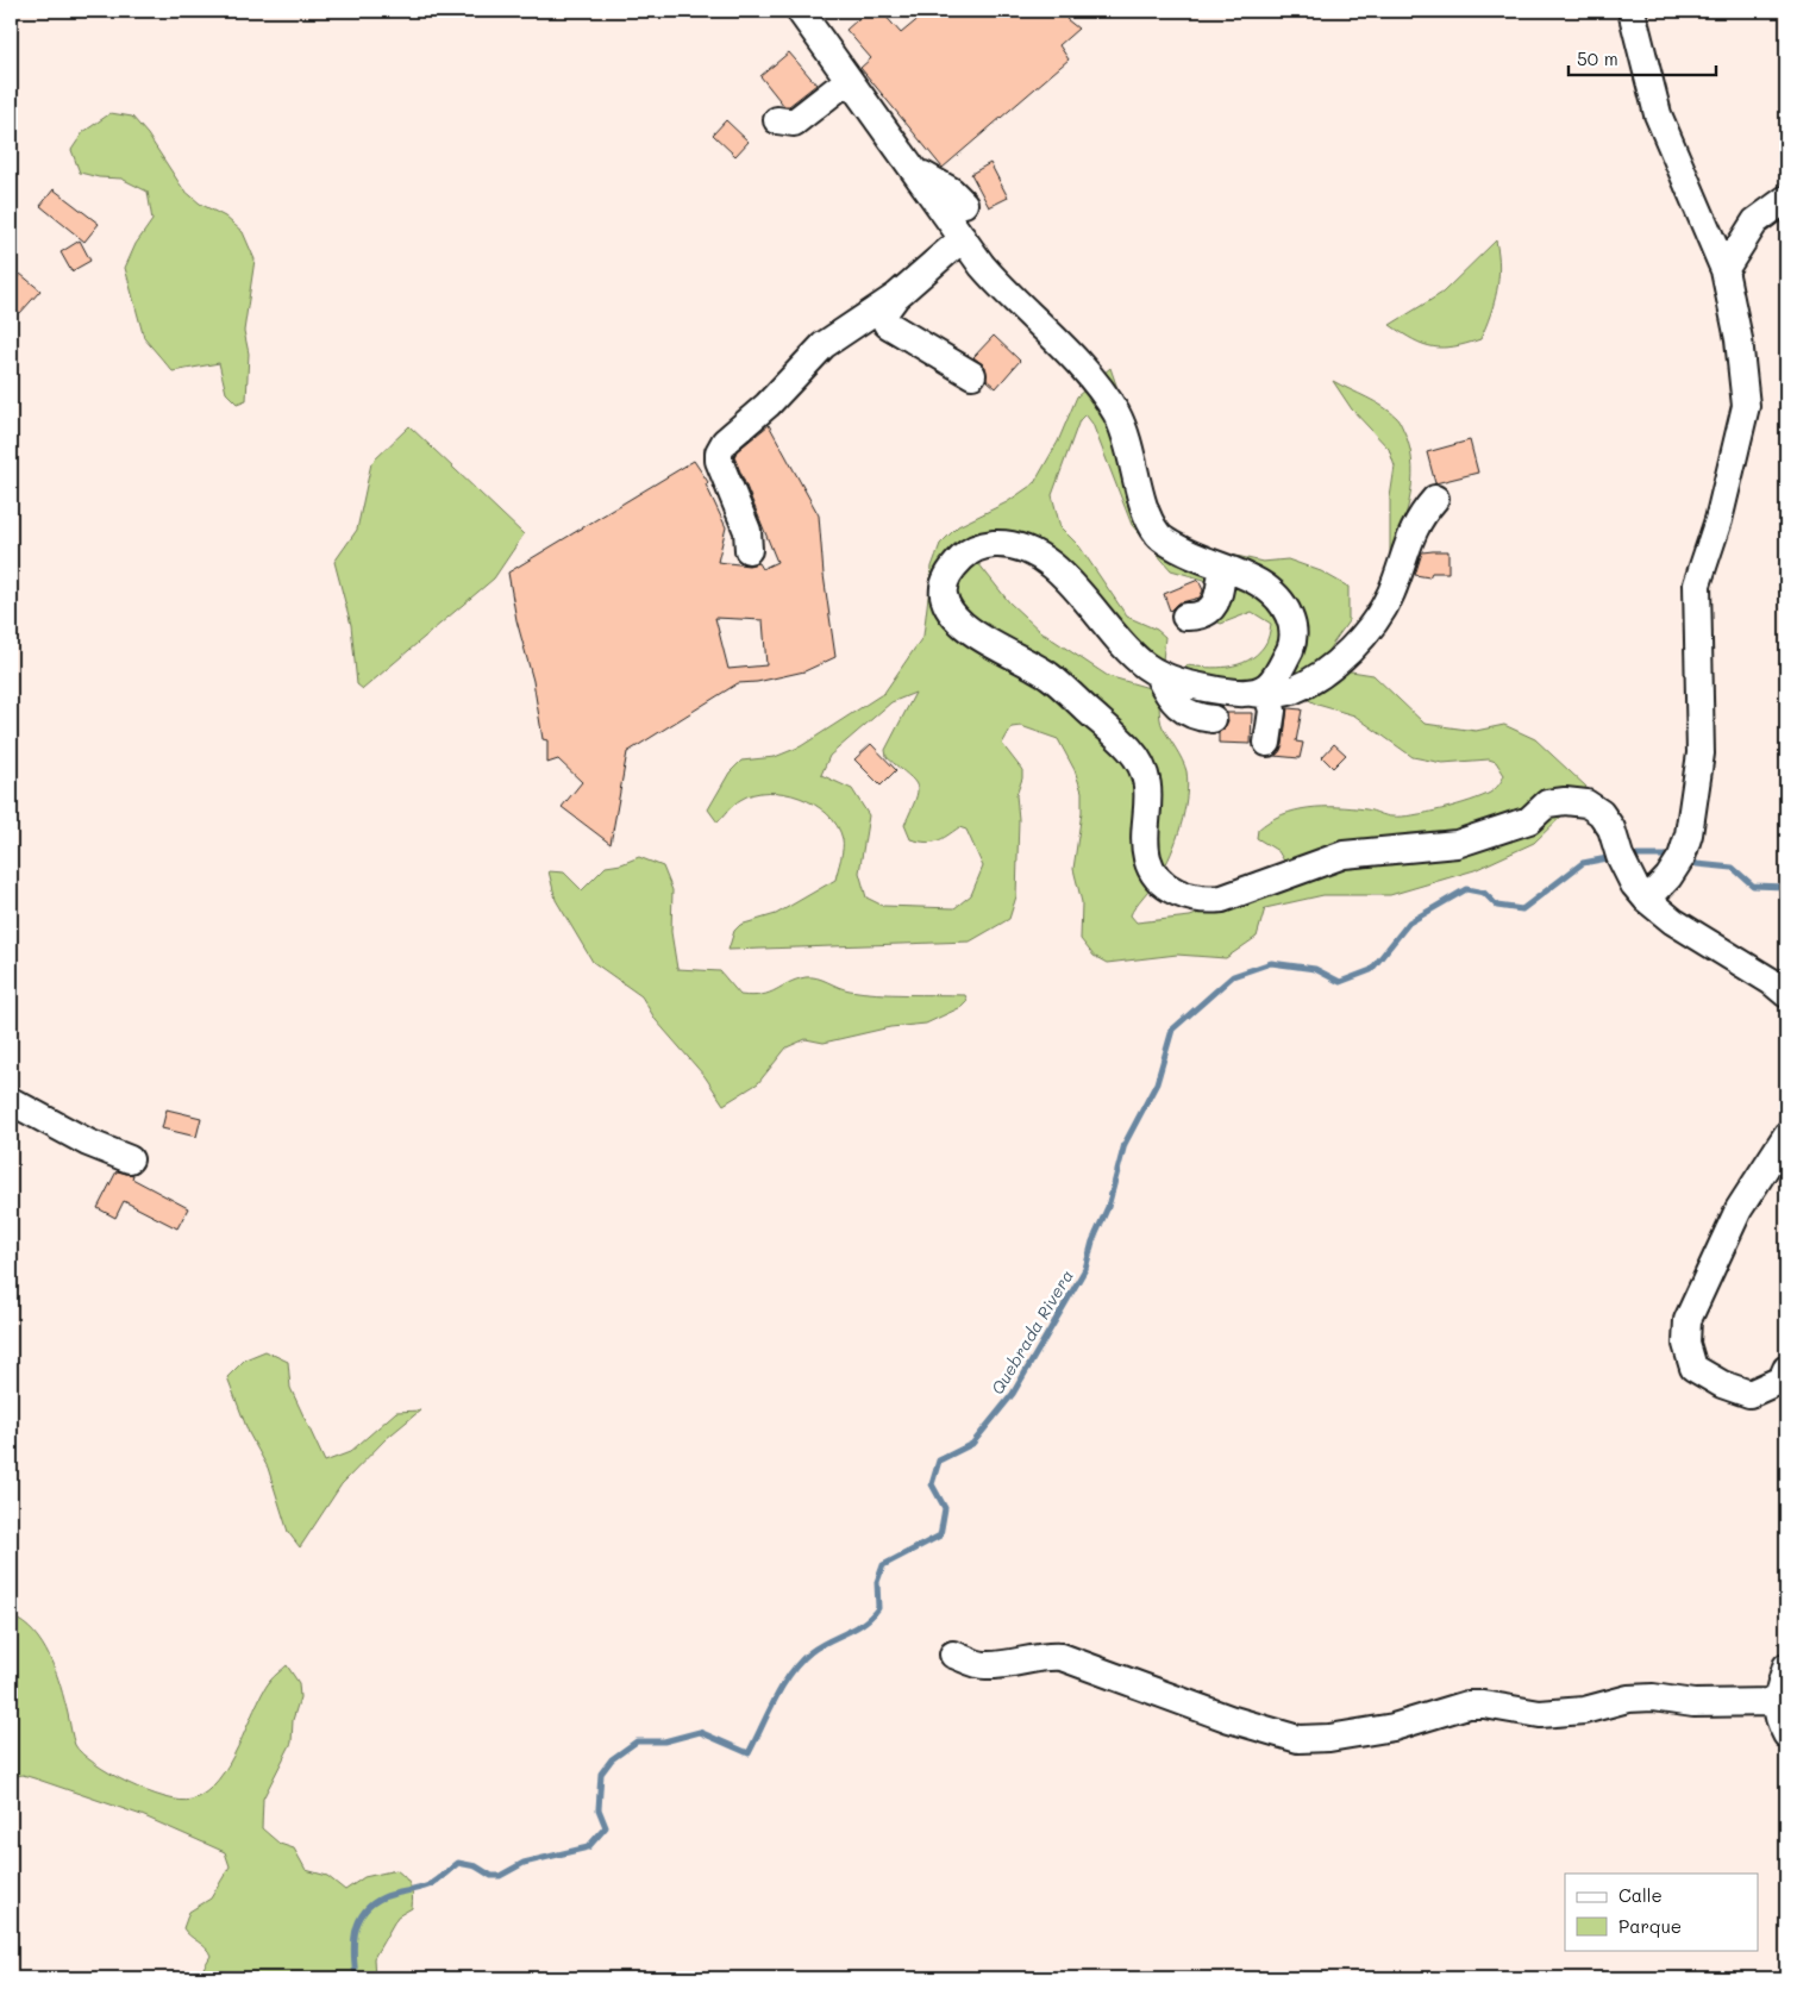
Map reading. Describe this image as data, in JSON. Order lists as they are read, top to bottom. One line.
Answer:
{"water":["Quebrada Rivera"],"legend":["Calle","Parque"],"scale_bar":"50 m"}
